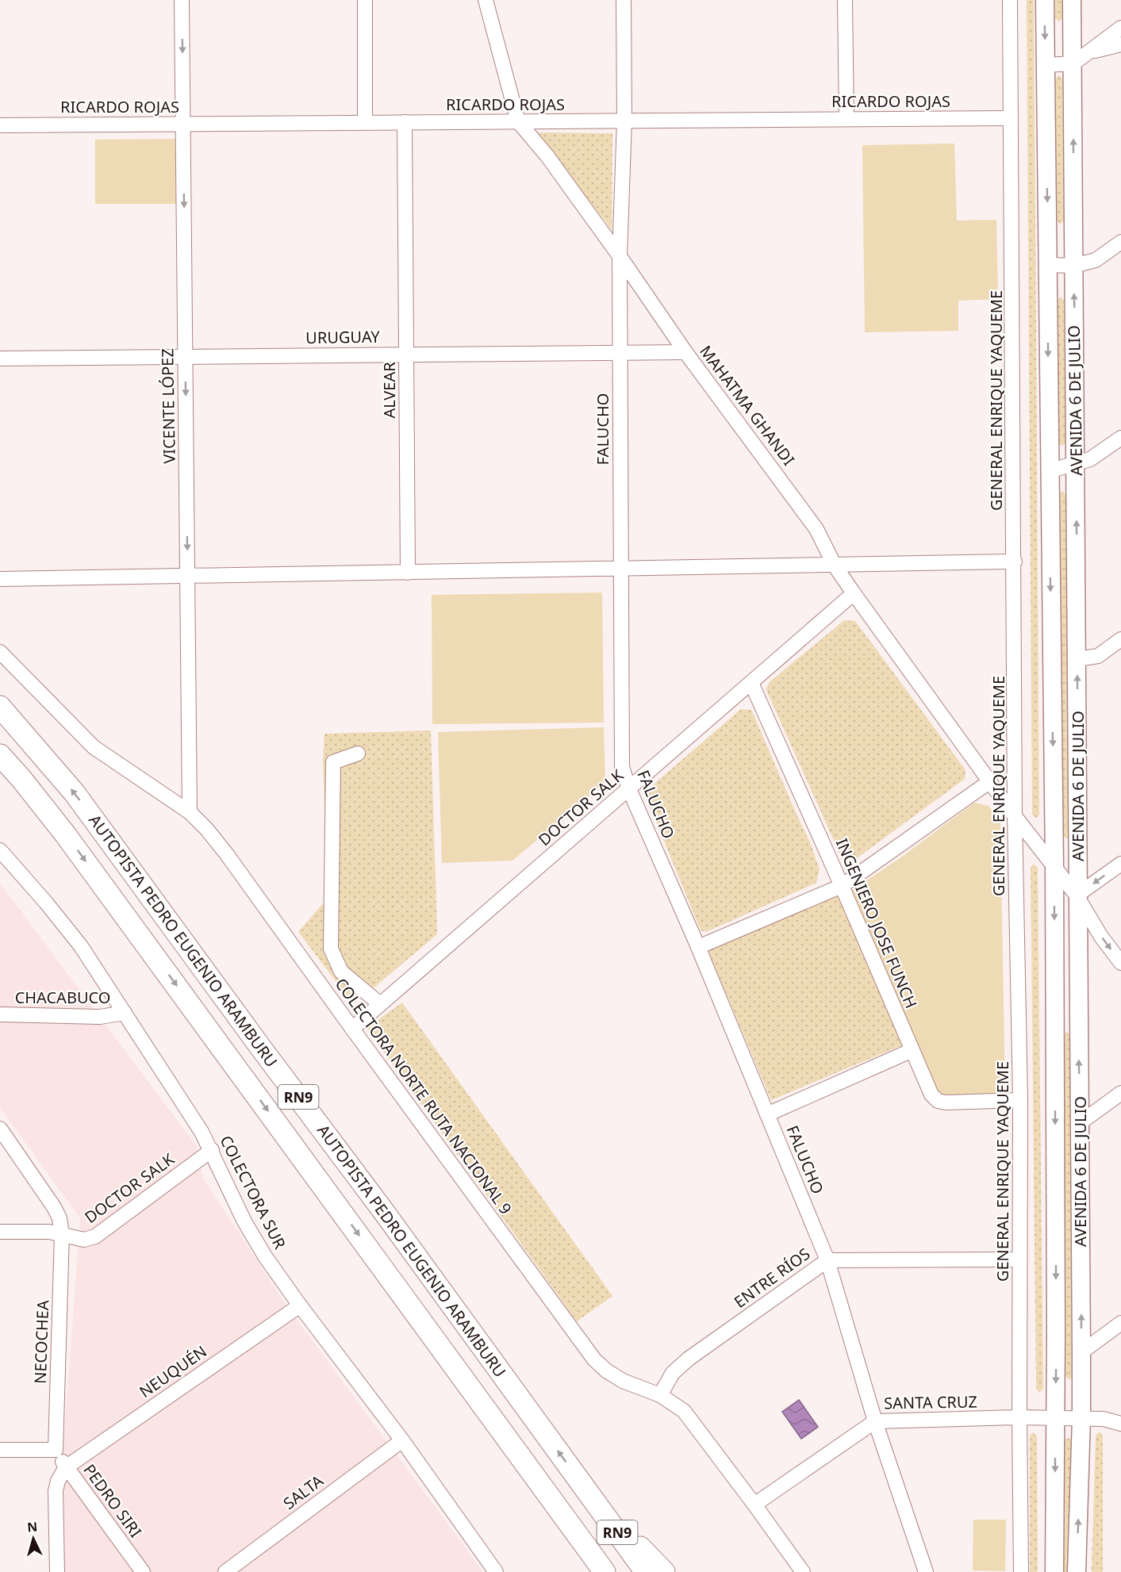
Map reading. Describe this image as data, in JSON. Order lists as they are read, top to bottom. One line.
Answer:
{"streets":{"highway":["AUTOPISTA PEDRO EUGENIO ARAMBURU","RN9"],"main road":["AVENIDA 6 DE JULIO"],"street":["RICARDO ROJAS","URUGUAY","ALVEAR","GENERAL ENRIQUE YAQUEME","MAHATMA GHANDI","VICENTE LÓPEZ","FALUCHO","DOCTOR SALK","INGENIERO JOSE FUNCH","CHACABUCO","COLECTORA NORTE RUTA NACIONAL 9","COLECTORA SUR","ENTRE RÍOS","NECOCHEA","NEUQUÉN","SANTA CRUZ","SALTA","PEDRO SIRI"]},"crossings":[["RICARDO ROJAS","ALVEAR"],["RICARDO ROJAS","GENERAL ENRIQUE YAQUEME"],["RICARDO ROJAS","MAHATMA GHANDI"],["RICARDO ROJAS","VICENTE LÓPEZ"],["RICARDO ROJAS","FALUCHO"],["URUGUAY","ALVEAR"],["URUGUAY","MAHATMA GHANDI"],["URUGUAY","VICENTE LÓPEZ"],["URUGUAY","FALUCHO"],["GENERAL ENRIQUE YAQUEME","MAHATMA GHANDI"],["GENERAL ENRIQUE YAQUEME","INGENIERO JOSE FUNCH"],["GENERAL ENRIQUE YAQUEME","ENTRE RÍOS"],["GENERAL ENRIQUE YAQUEME","SANTA CRUZ"],["AVENIDA 6 DE JULIO","MAHATMA GHANDI"],["MAHATMA GHANDI","FALUCHO"],["MAHATMA GHANDI","DOCTOR SALK"],["VICENTE LÓPEZ","COLECTORA NORTE RUTA NACIONAL 9"],["FALUCHO","DOCTOR SALK"],["FALUCHO","ENTRE RÍOS"],["FALUCHO","SANTA CRUZ"],["DOCTOR SALK","INGENIERO JOSE FUNCH"],["DOCTOR SALK","COLECTORA NORTE RUTA NACIONAL 9"],["DOCTOR SALK","COLECTORA SUR"],["DOCTOR SALK","NECOCHEA"],["CHACABUCO","COLECTORA SUR"],["COLECTORA NORTE RUTA NACIONAL 9","ENTRE RÍOS"],["COLECTORA NORTE RUTA NACIONAL 9","SANTA CRUZ"],["COLECTORA SUR","NEUQUÉN"],["COLECTORA SUR","SALTA"],["NECOCHEA","PEDRO SIRI"],["NEUQUÉN","PEDRO SIRI"]],"one_way":["VICENTE LÓPEZ"],"north":"top"}
